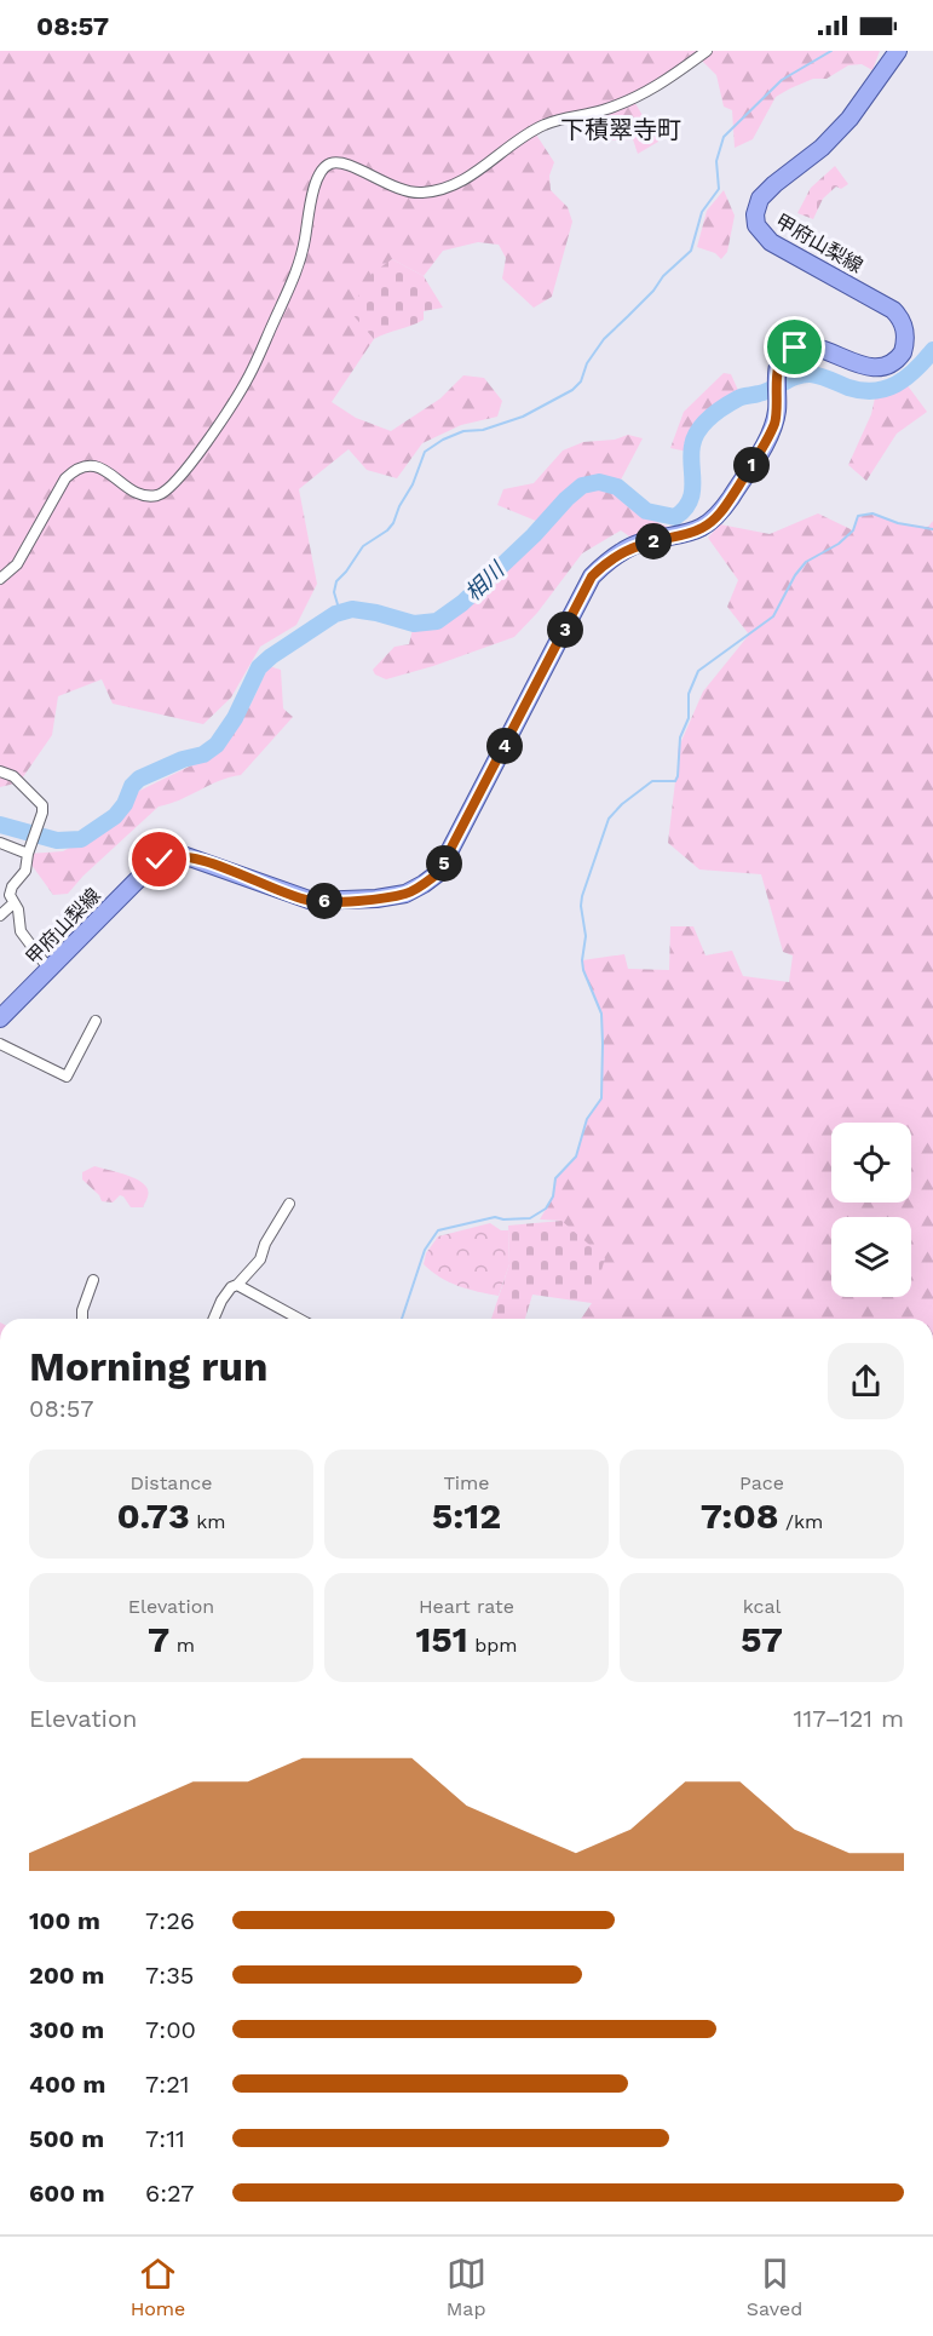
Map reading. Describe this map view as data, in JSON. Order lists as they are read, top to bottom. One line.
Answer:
{"streets":{"main road":["甲府山梨線"]},"districts":["下積翠寺町"],"water":["相川"],"page":{"status":"08:57","pins":["1","2","3","4","5","6"],"heading":["Morning run","08:57"],"stats":[["Distance","0.73 km"],["Time","5:12"],["Pace","7:08 /km"],["Elevation","7 m"],["Heart rate","151 bpm"],["kcal","57"]],"chart":["Elevation","117–121 m"],"list":[{"name":"100 m","note":"7:26"},{"name":"200 m","note":"7:35"},{"name":"300 m","note":"7:00"},{"name":"400 m","note":"7:21"},{"name":"500 m","note":"7:11"},{"name":"600 m","note":"6:27"}],"tabs":["Home","Map","Saved"]}}
